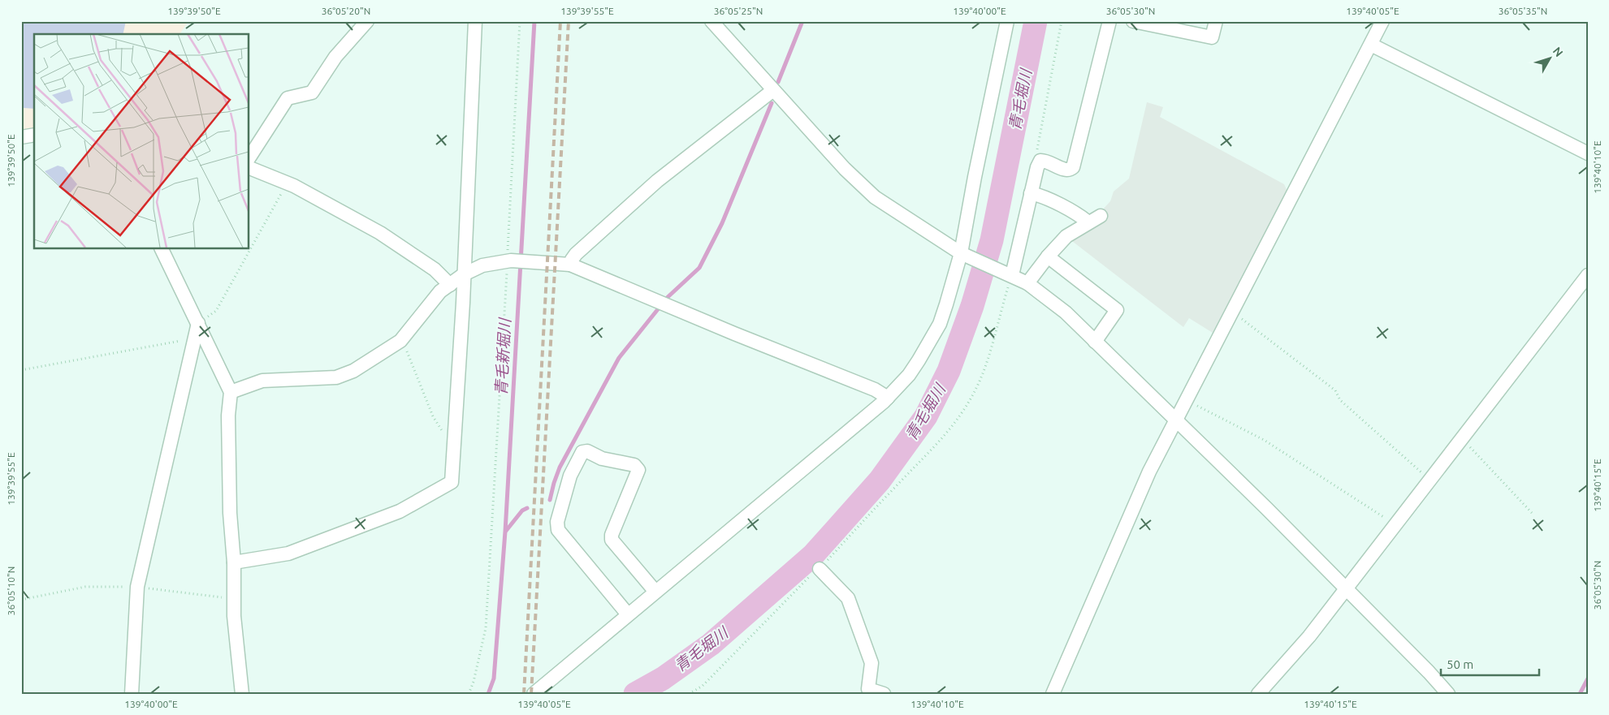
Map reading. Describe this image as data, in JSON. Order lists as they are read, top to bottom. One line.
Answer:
{"water":["青毛堀川","青毛新堀川"],"scale_bar":"50 m","north":"top right","coordinates":["139°39'50\"E","36°05'20\"N","139°39'55\"E","36°05'25\"N","139°40'00\"E","36°05'30\"N","139°40'05\"E","36°05'35\"N","139°40'10\"E","139°40'15\"E","36°05'10\"N"]}
